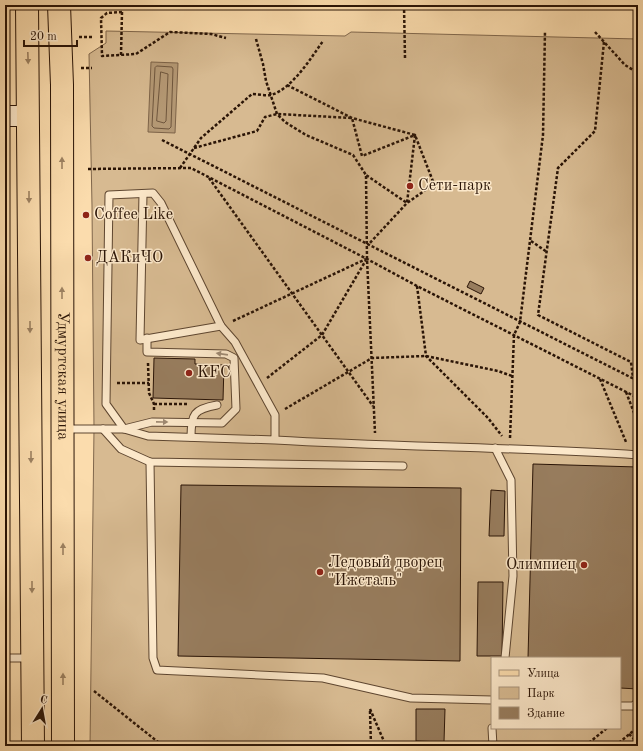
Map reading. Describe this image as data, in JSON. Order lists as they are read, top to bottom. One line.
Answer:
{"streets":{"main road":["Удмуртская улица"]},"places":["Сети-парк","Coffee Like","ДАКиЧО","KFC","Олимпиец","Ледовый дворец \"Ижсталь\""],"legend":["Улица","Парк","Здание"],"scale_bar":"20 m","north":"top"}
